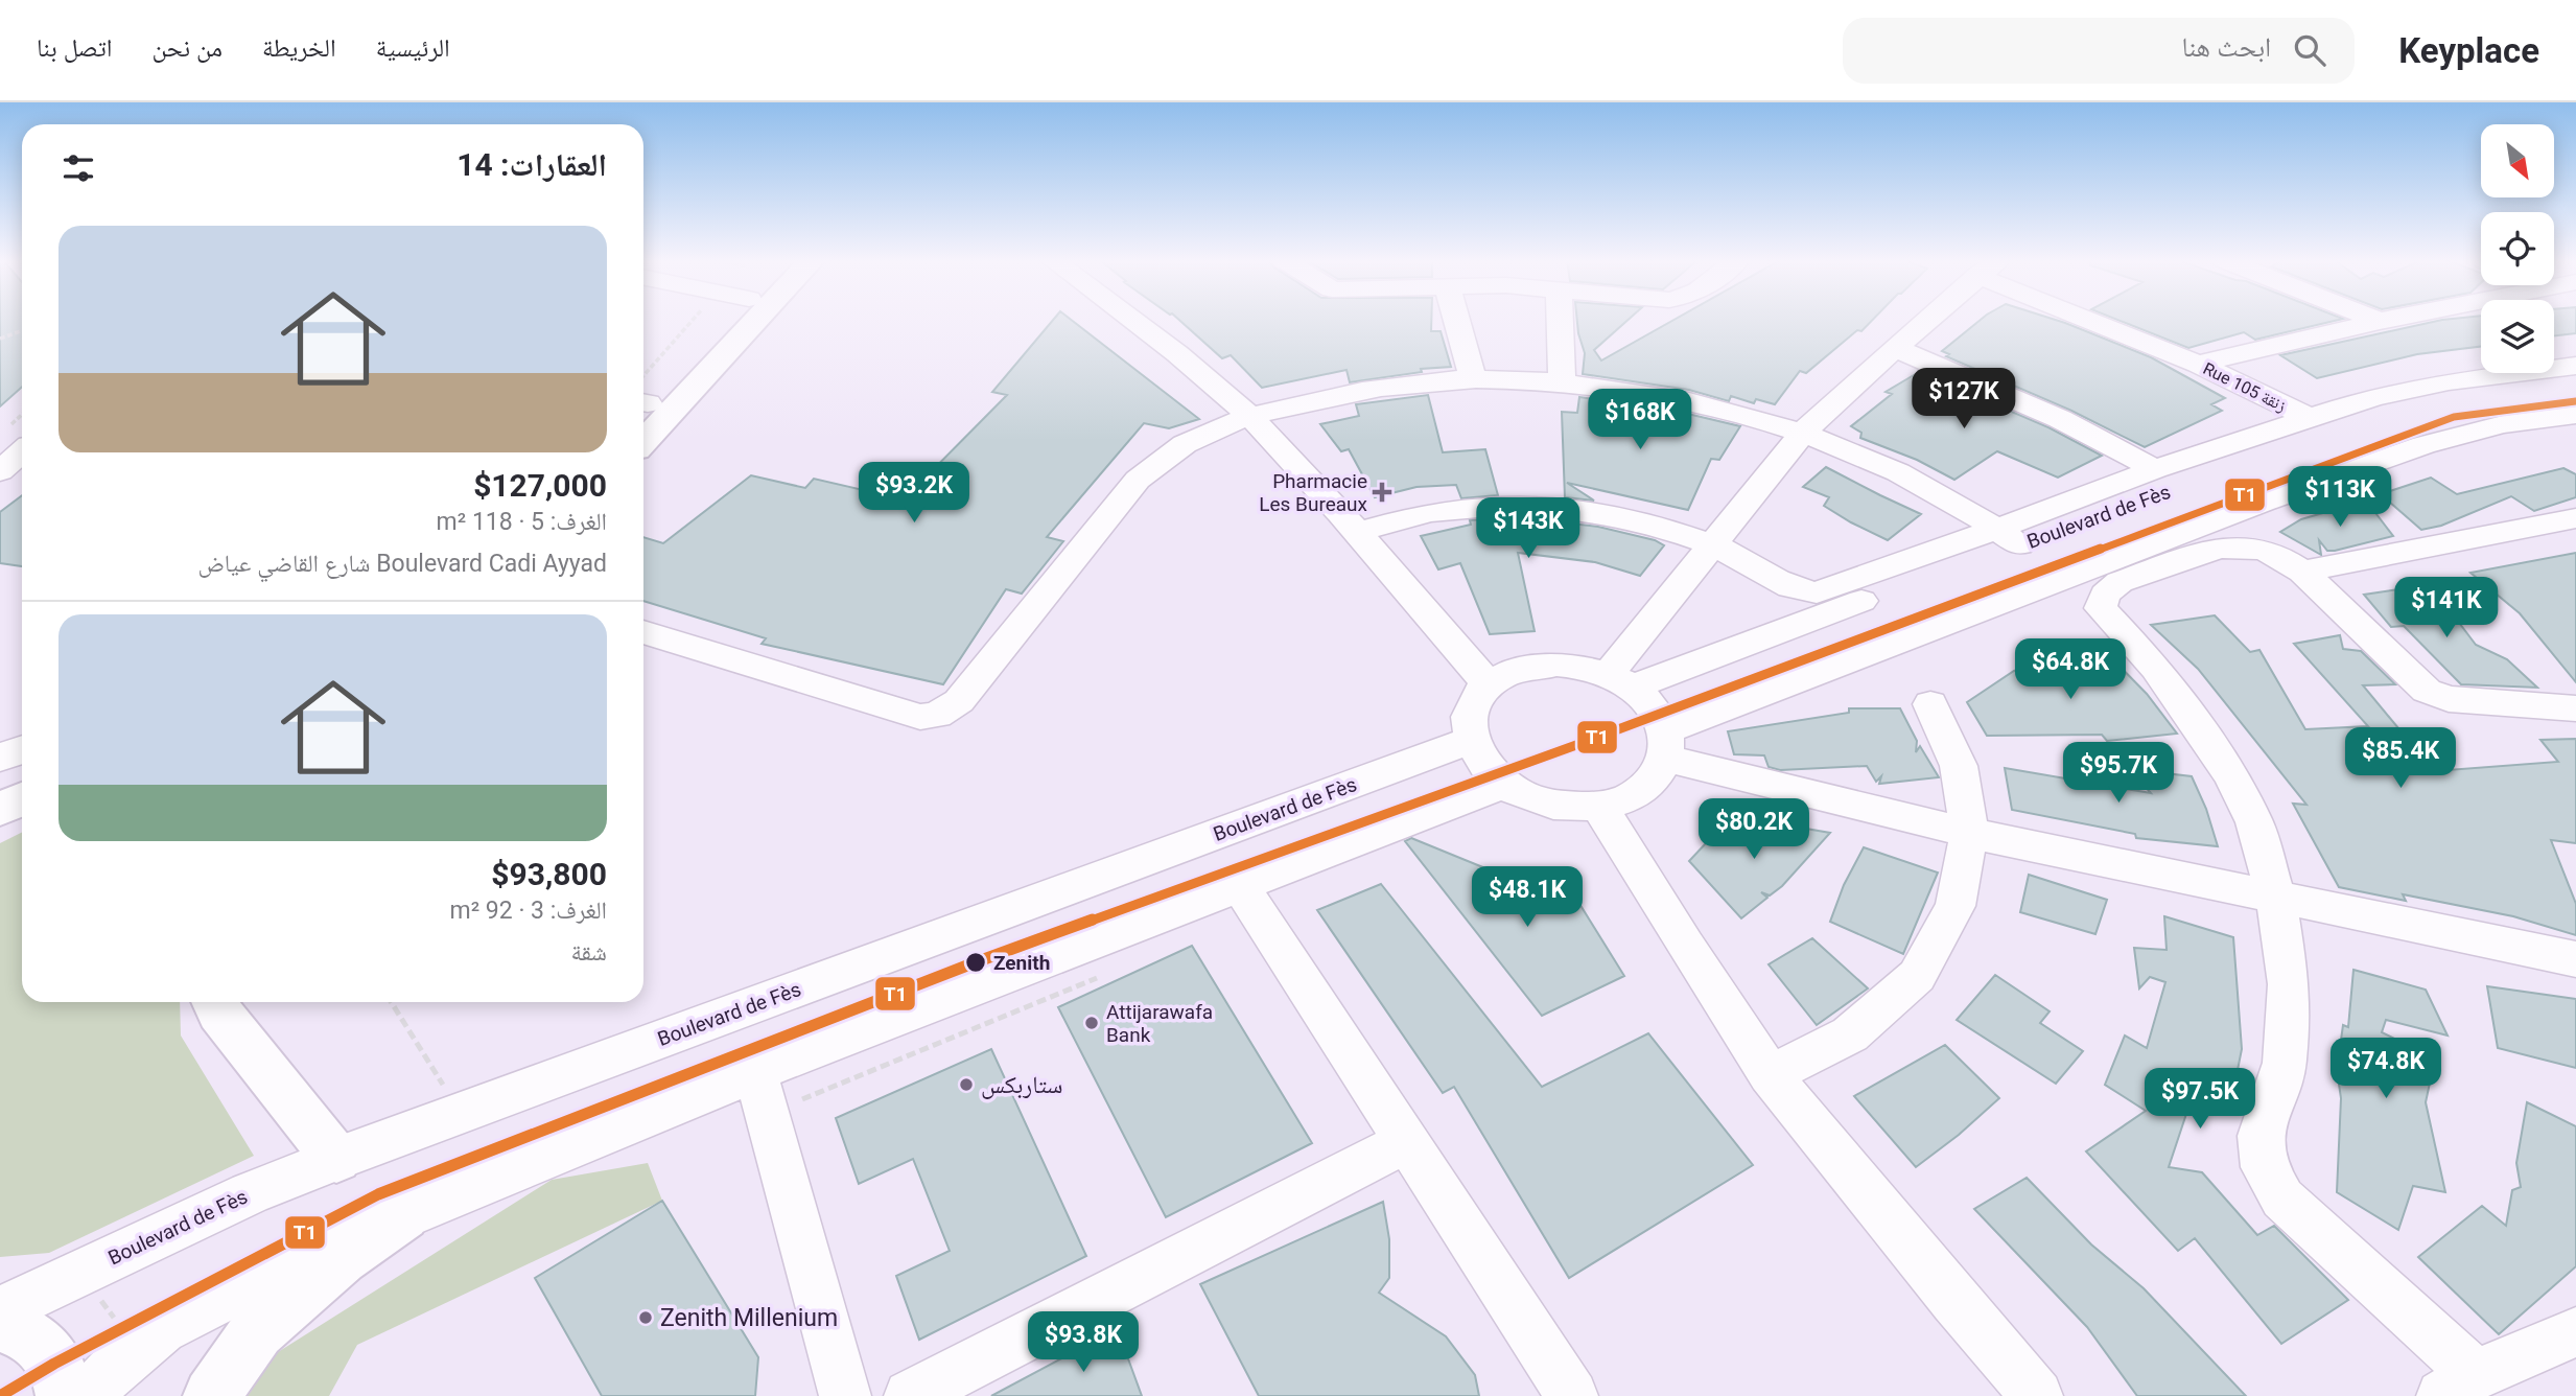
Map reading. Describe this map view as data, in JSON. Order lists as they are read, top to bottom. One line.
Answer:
{"streets":{"street":["Rue 105 زنقة","Boulevard de Fès"]},"places":{"health":["Pharmacie Les Bureaux"],"other":["Zenith","Attijarawafa Bank","ستاربكس","Zenith Millenium"]},"lines":["transit line T1"],"north":"bottom right","page":{"header":"Keyplace","search":"ابحث هنا","nav":["الرئيسية","الخريطة","من نحن","اتصل بنا"],"heading":"العقارات: 14","list":[{"name":"$127,000","note":"الغرف: 5 · 118 m² · Boulevard Cadi Ayyad شارع القاضي عياض"},{"name":"$93,800","note":"الغرف: 3 · 92 m² · شقة"}],"price":["$127K","$168K","$93.2K","$113K","$143K","$141K","$64.8K","$85.4K","$95.7K","$80.2K","$48.1K","$74.8K","$97.5K","$93.8K"]}}
